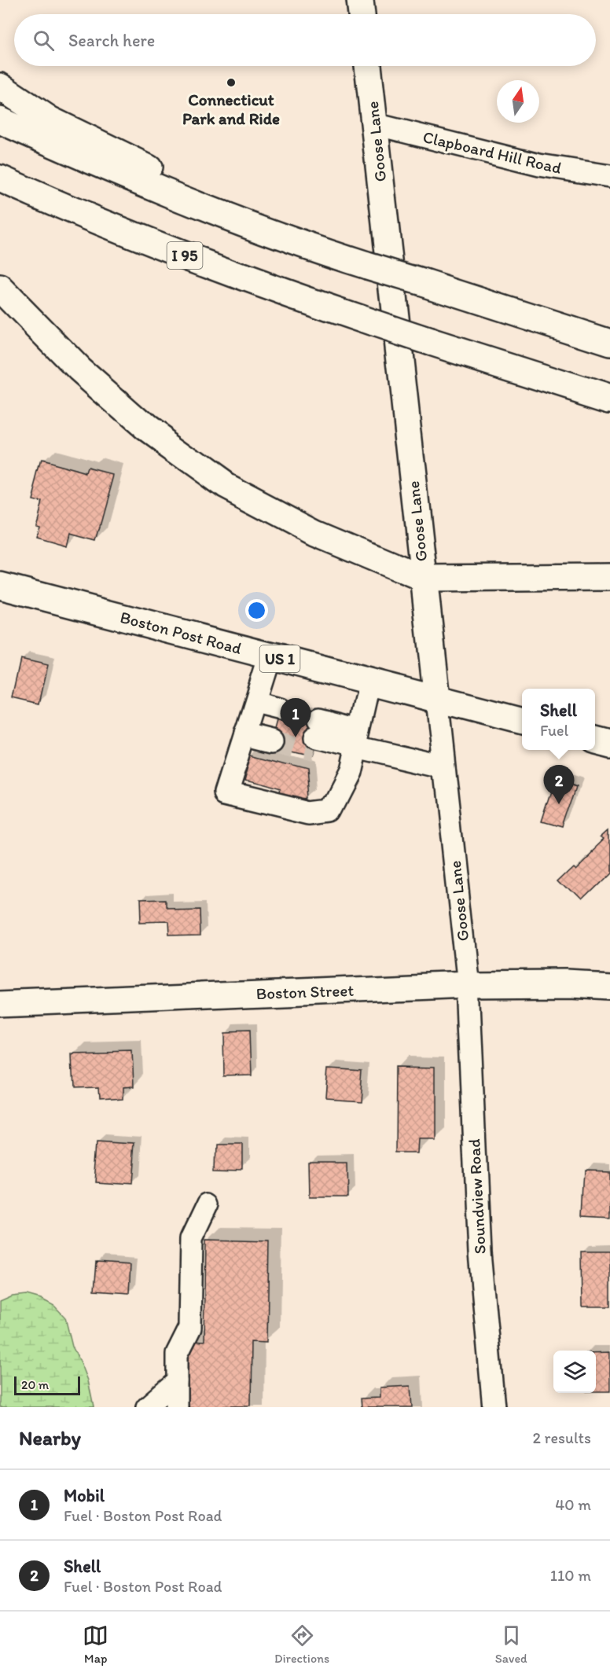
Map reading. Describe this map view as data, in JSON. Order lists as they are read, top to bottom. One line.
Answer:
{"streets":{"main road":["Goose Lane","I 95","Boston Post Road","US 1","Boston Street"],"street":["Clapboard Hill Road","Soundview Road"]},"crossings":[["Goose Lane","Clapboard Hill Road"],["Goose Lane","Boston Post Road"],["Goose Lane","Boston Street"],["Goose Lane","Soundview Road"],["Boston Street","Soundview Road"]],"places":["Connecticut Park and Ride"],"scale_bar":"20 m","north":"top","page":{"search":"Search here","popup":["Shell","Fuel"],"pins":["1","2"],"scale":"20 m","heading":["Nearby","2 results"],"list":[{"mark":"1","name":"Mobil","note":"Fuel · Boston Post Road","value":"40 m"},{"mark":"2","name":"Shell","note":"Fuel · Boston Post Road","value":"110 m"}],"nav":["Map","Directions","Saved"]}}
